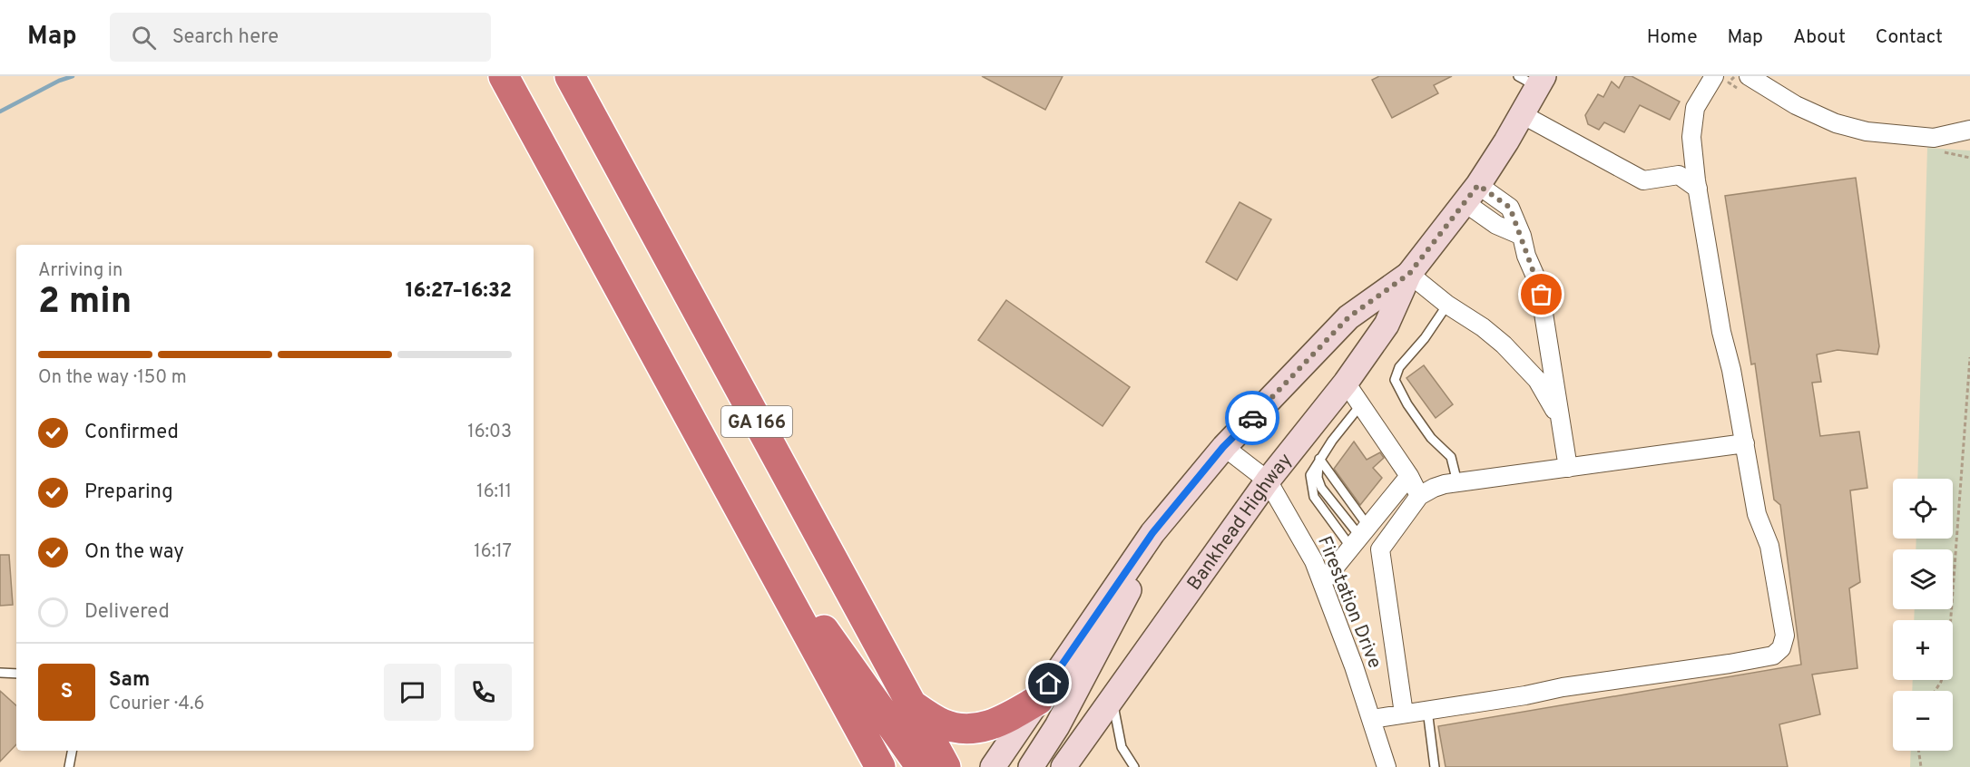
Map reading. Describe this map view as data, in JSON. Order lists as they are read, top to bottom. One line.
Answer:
{"streets":{"highway":["GA 166"],"main road":["Bankhead Highway"],"street":["Firestation Drive"]},"crossings":[["Bankhead Highway","Firestation Drive"]],"page":{"header":"Map","search":"Search here","nav":["Home","Map","About","Contact"],"heading":["2 min","Arriving in","16:27–16:32"],"panel":["Sam","Courier · 4.6"],"bar":"On the way · 150 m","list":[["Confirmed","16:03"],["Preparing","16:11"],["On the way","16:17"],"Delivered"],"map_buttons":["+","−"],"round":"S"}}
